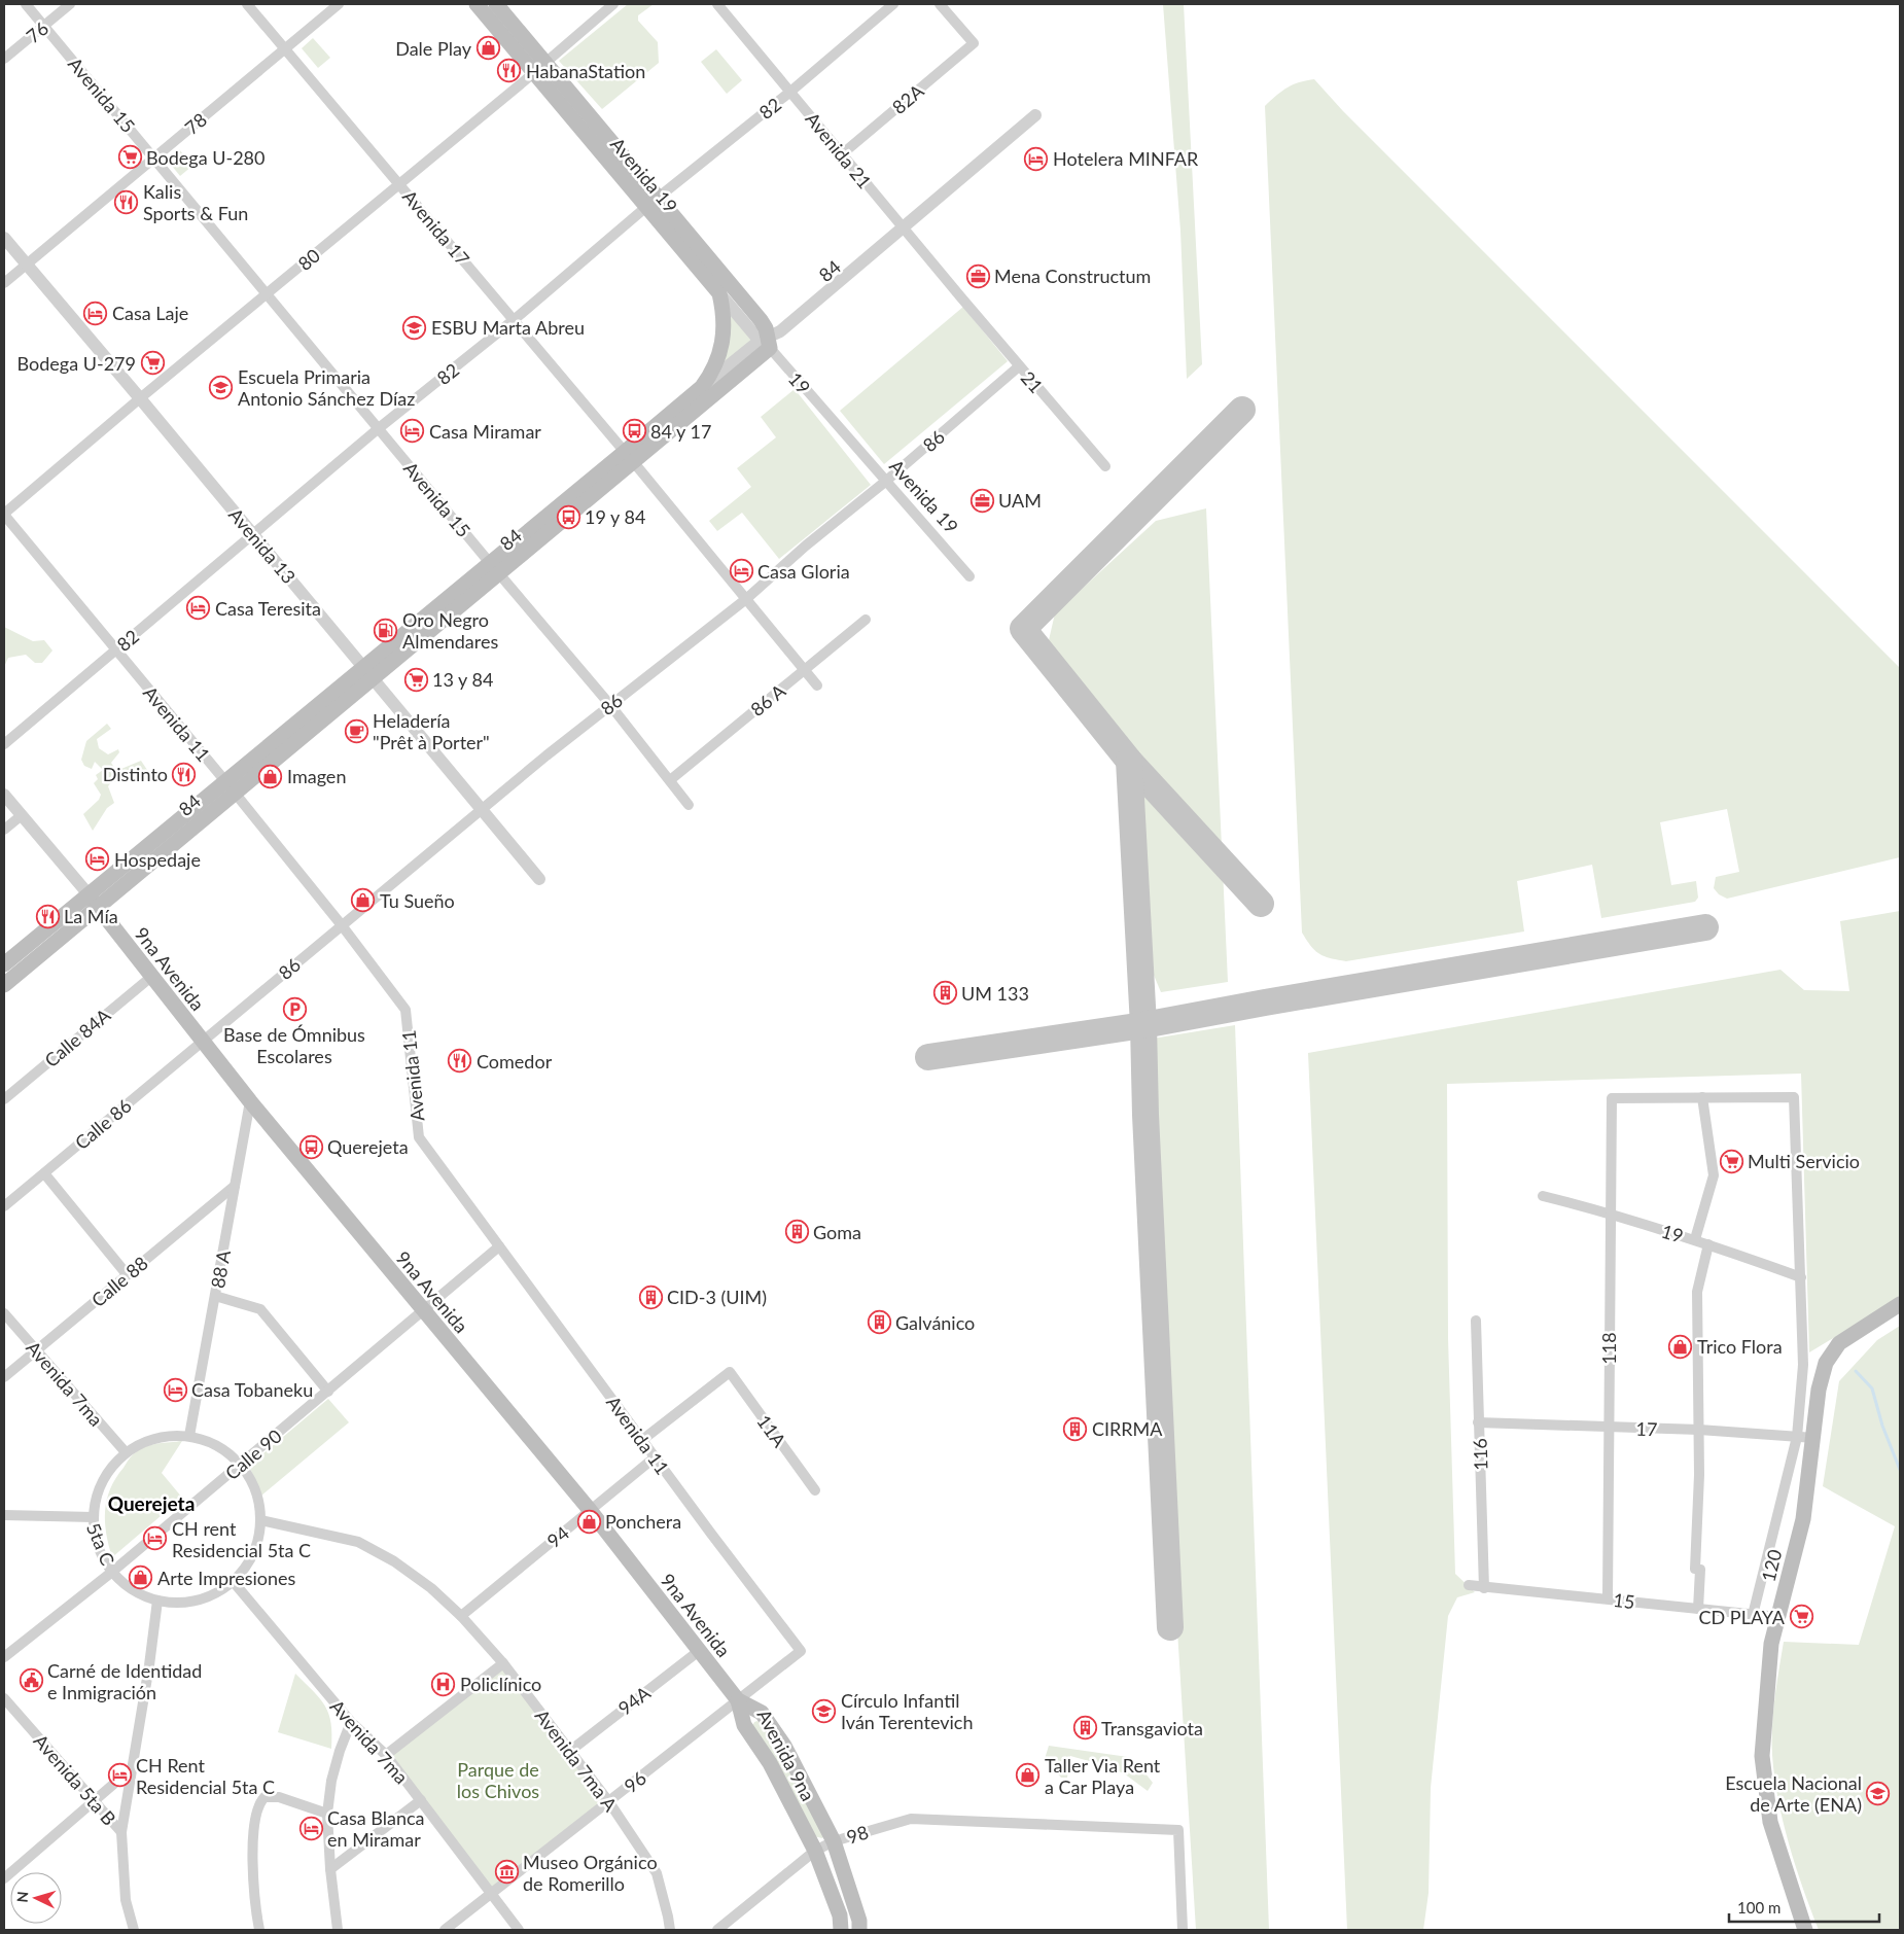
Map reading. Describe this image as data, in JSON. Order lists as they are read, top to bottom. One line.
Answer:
{"streets":{"main road":["Avenida 19","84","9na Avenida","120","Avenida 9na"],"street":["76","Avenida 15","82A","82","78","Avenida 21","Avenida 17","80","21","19","86","Avenida 13","86 A","Avenida 11","Calle 84A","Calle 86","88 A","Calle 88","118","Avenida 7ma","17","11A","Calle 90","116","94","5ta C","15","94A","Avenida 7ma A","Avenida 5ta B","96","98"]},"crossings":[["76","Avenida 15"],["Avenida 15","82"],["Avenida 15","78"],["Avenida 15","80"],["Avenida 15","84"],["Avenida 15","86"],["Avenida 15","86 A"],["82A","Avenida 21"],["82","Avenida 21"],["82","Avenida 19"],["82","Avenida 17"],["82","Avenida 13"],["82","Avenida 11"],["78","Avenida 17"],["78","Avenida 13"],["Avenida 21","84"],["Avenida 21","21"],["Avenida 19","80"],["Avenida 19","84"],["Avenida 19","19"],["Avenida 19","86"],["Avenida 17","80"],["Avenida 17","84"],["Avenida 17","86"],["Avenida 17","86 A"],["80","Avenida 13"],["80","Avenida 11"],["84","19"],["84","Avenida 13"],["84","Avenida 11"],["84","9na Avenida"],["21","86"],["19","118"],["19","120"],["86","Avenida 13"],["86","Avenida 11"],["86","9na Avenida"],["86","Calle 86"],["Avenida 11","11A"],["Avenida 11","Calle 90"],["Avenida 11","94"],["Avenida 11","96"],["9na Avenida","Calle 84A"],["9na Avenida","Calle 86"],["9na Avenida","88 A"],["9na Avenida","Calle 90"],["9na Avenida","94"],["9na Avenida","94A"],["9na Avenida","Avenida 9na"],["9na Avenida","96"],["88 A","Calle 88"],["88 A","5ta C"],["Calle 88","Avenida 7ma"],["118","17"],["118","120"],["118","15"],["Avenida 7ma","5ta C"],["Avenida 7ma","96"],["17","116"],["17","120"],["Calle 90","5ta C"],["116","15"],["94","Avenida 7ma A"],["5ta C","Avenida 7ma A"],["120","15"],["94A","Avenida 7ma A"],["Avenida 9na","96"],["Avenida 9na","98"],["Avenida 7ma A","96"]],"districts":["Querejeta"],"parks":["Parque de los Chivos"],"places":{"shop":["Dale Play","Imagen","Tu Sueño","Trico Flora","Ponchera","Arte Impresiones","Taller Via Rent a Car Playa"],"restaurant":["HabanaStation","Kalis Sports & Fun","Distinto","La Mía","Comedor"],"supermarket":["Bodega U-280","Bodega U-279","13 y 84","Multi Servicio","CD PLAYA"],"hotel":["Hotelera MINFAR","Casa Laje","Casa Miramar","Casa Gloria","Casa Teresita","Hospedaje","Casa Tobaneku","CH rent Residencial 5ta C","CH Rent Residencial 5ta C","Casa Blanca en Miramar"],"office":["Mena Constructum","UAM"],"school or university":["ESBU Marta Abreu","Escuela Primaria Antonio Sánchez Díaz","Círculo Infantil Iván Terentevich","Escuela Nacional de Arte (ENA)"],"bus stop":["84 y 17","19 y 84","Querejeta"],"fuel station":["Oro Negro Almendares"],"cafe":["Heladería \"Prêt à Porter\""],"building":["UM 133","Goma","CID-3 (UIM)","Galvánico","CIRRMA","Transgaviota"],"parking":["Base de Ómnibus Escolares"],"public building":["Carné de Identidad e Inmigración"],"hospital":["Policlínico"],"museum":["Museo Orgánico de Romerillo"]},"scale_bar":"100 m","north":"left"}
